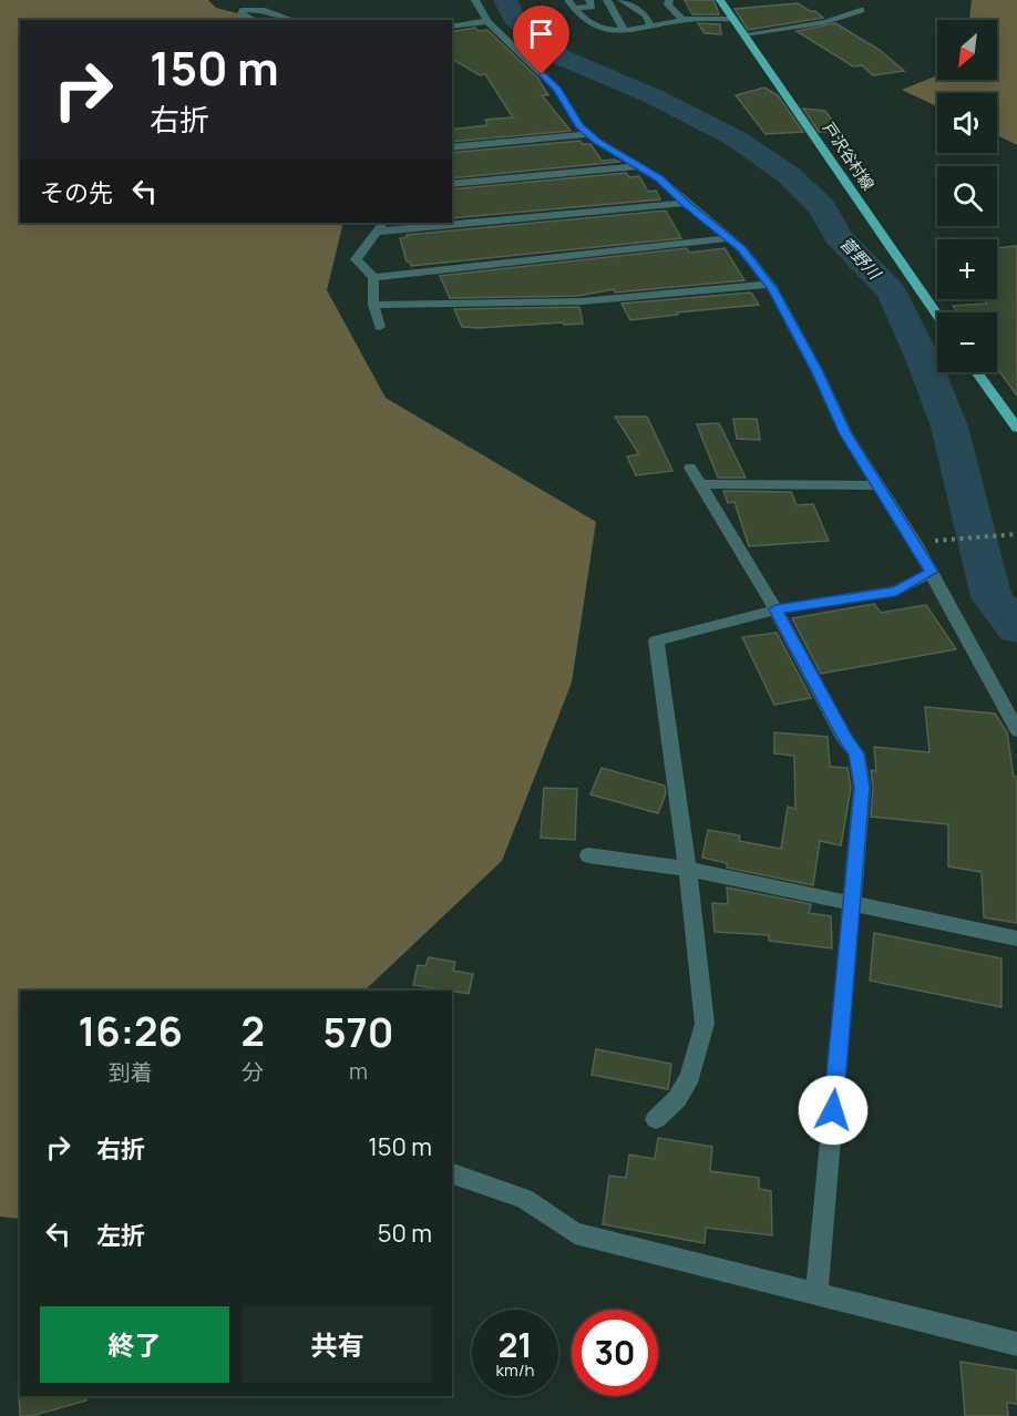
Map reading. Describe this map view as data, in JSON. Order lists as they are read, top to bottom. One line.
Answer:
{"streets":{"main road":["戸沢谷村線"]},"water":["菅野川"],"north":"bottom left","page":{"map_buttons":["+","−"],"turn":["150 m","右折"],"then":"その先","eta":["16:26","到着","2","分","570","m"],"list":[{"name":"右折","value":"150 m"},{"name":"左折","value":"50 m"}],"buttons":["終了","共有"],"speed":"21 km/h","limit":"30"}}
